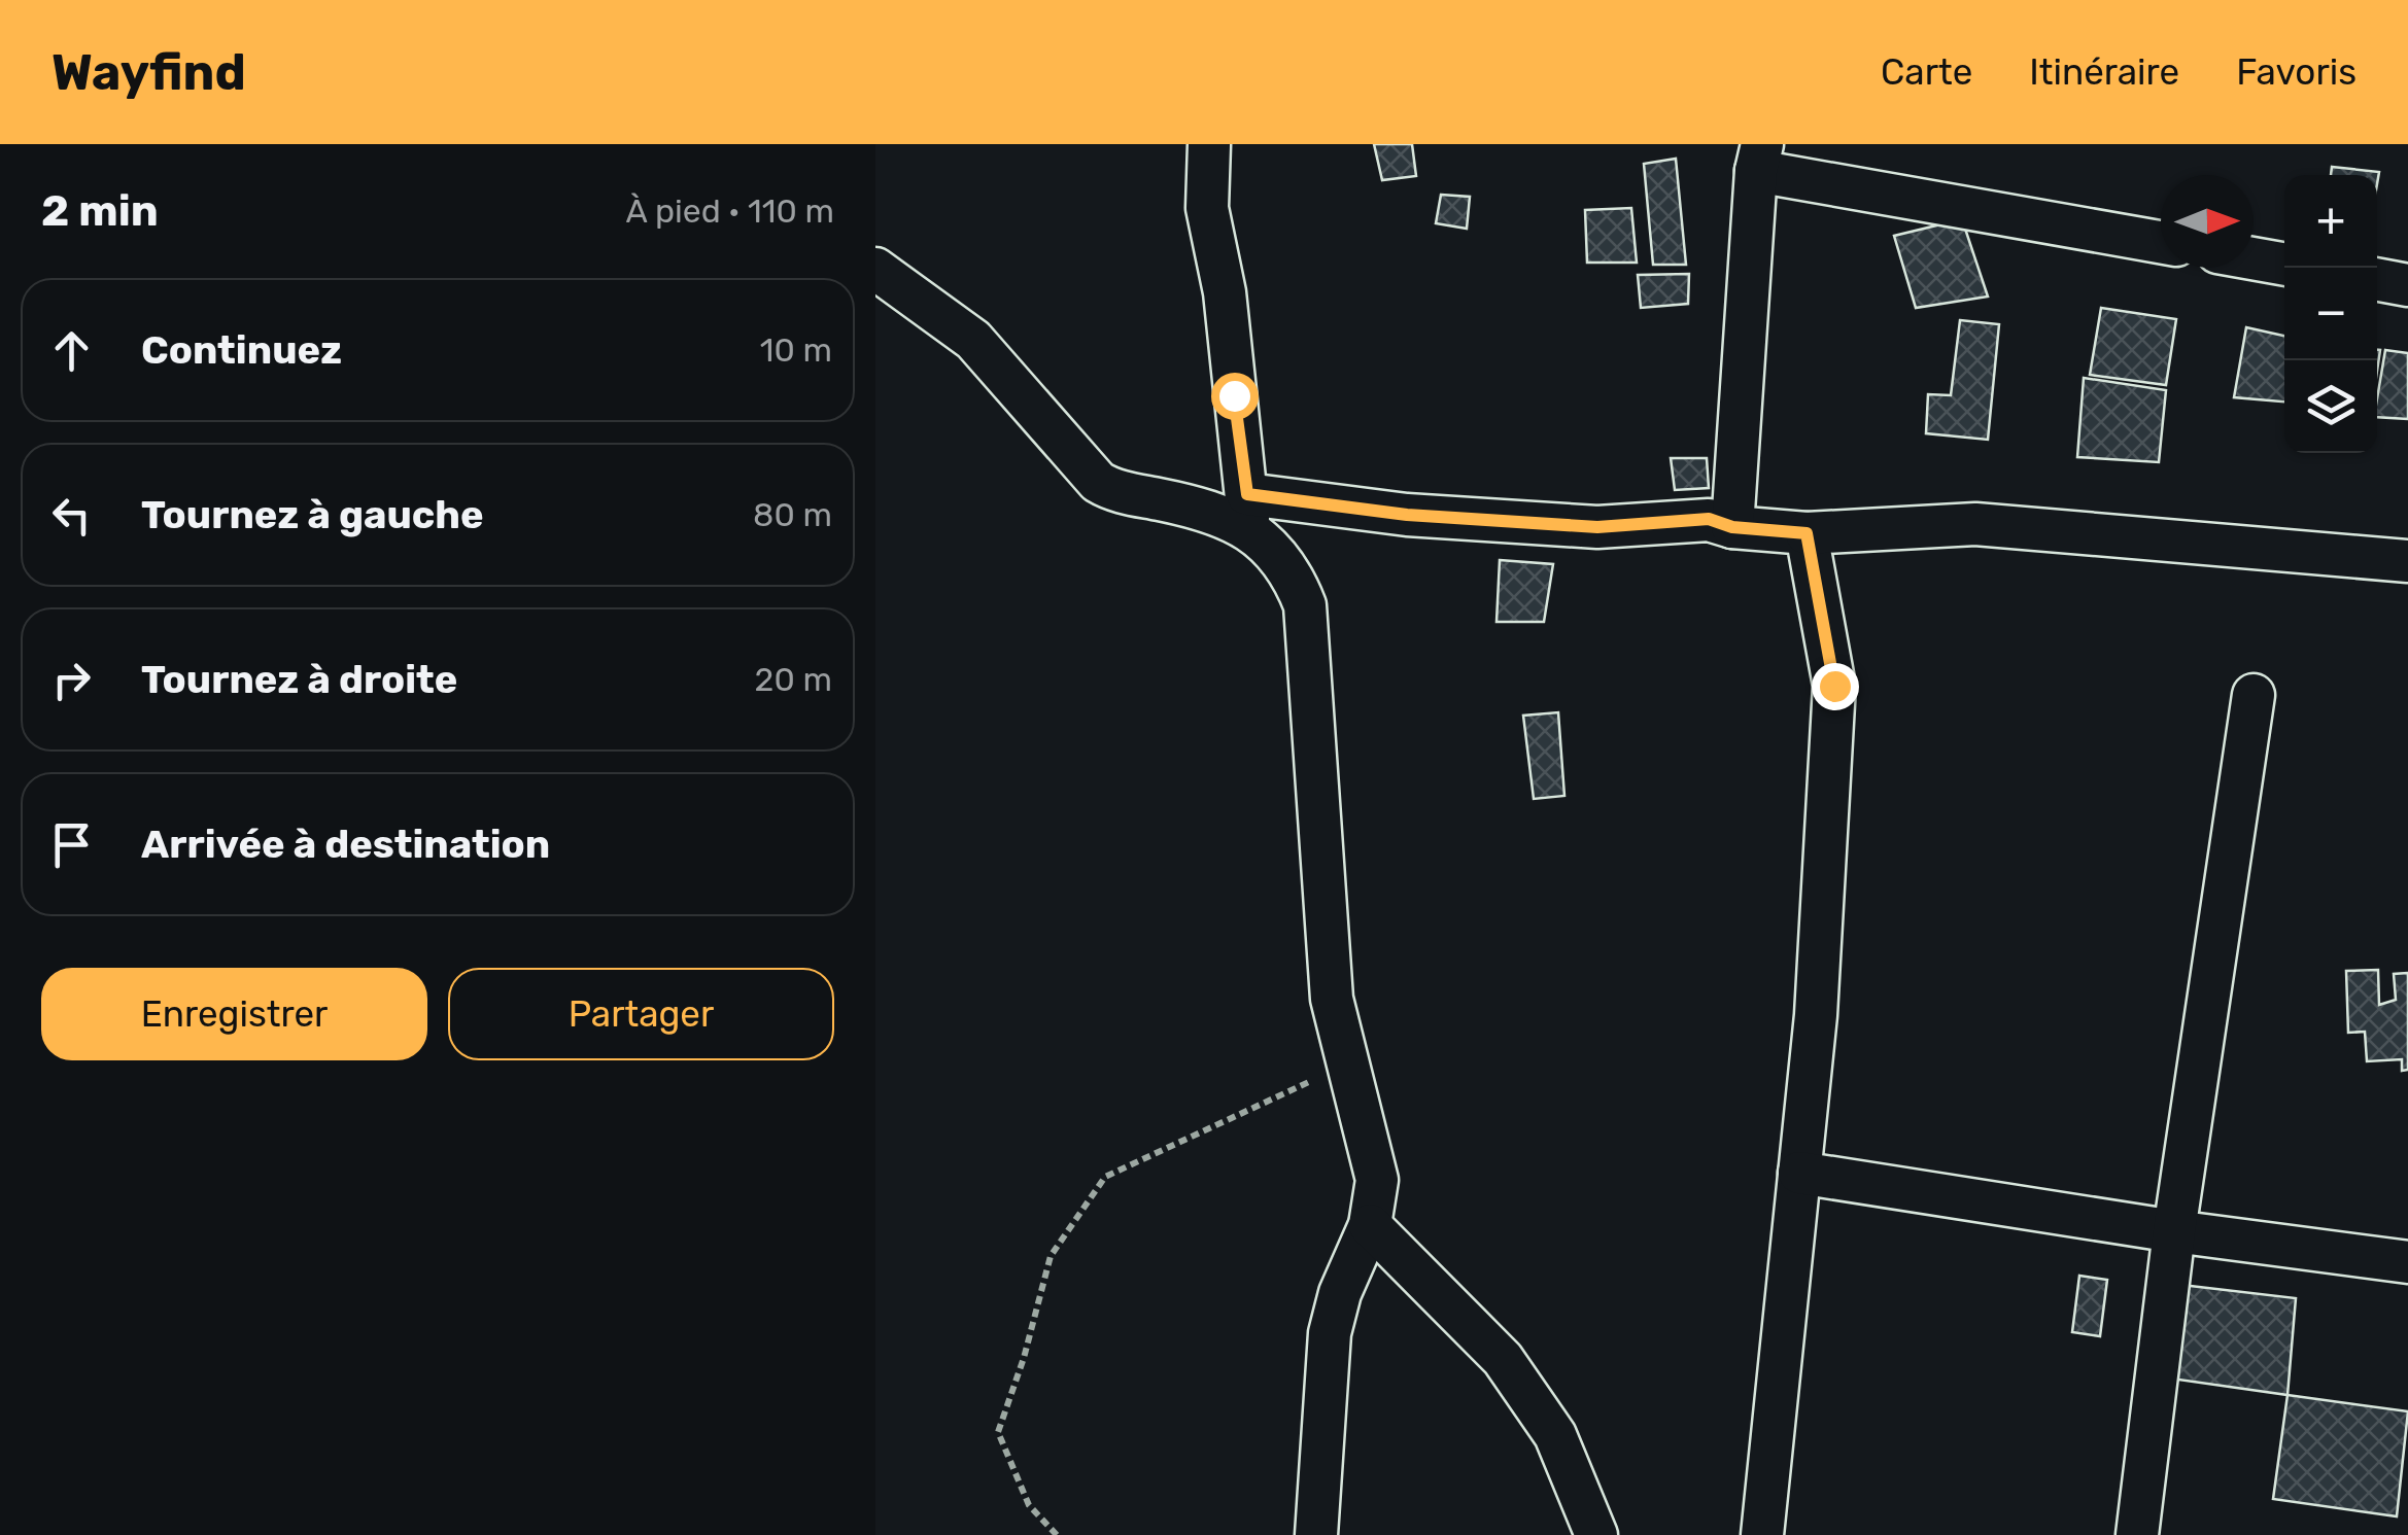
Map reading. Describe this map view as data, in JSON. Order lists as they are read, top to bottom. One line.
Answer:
{"north":"right","page":{"header":"Wayfind","nav":["Carte","Itinéraire","Favoris"],"heading":["2 min","À pied · 110 m"],"map_buttons":["+","−"],"list":[["Continuez","10 m"],["Tournez à gauche","80 m"],["Tournez à droite","20 m"],"Arrivée à destination"],"buttons":["Enregistrer","Partager"]}}
